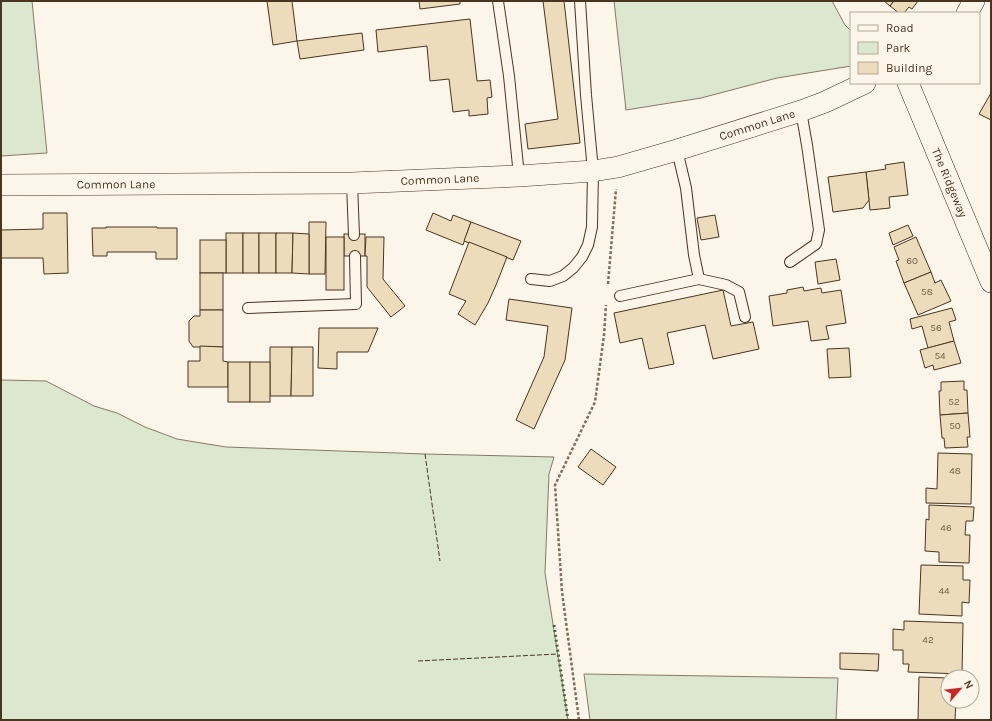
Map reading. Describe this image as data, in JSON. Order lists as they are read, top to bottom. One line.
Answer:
{"streets":{"street":["Common Lane","The Ridgeway"]},"house_numbers":["60","58","56","54","52","50","48","46","44","42"],"legend":["Road","Park","Building"],"north":"top right"}
